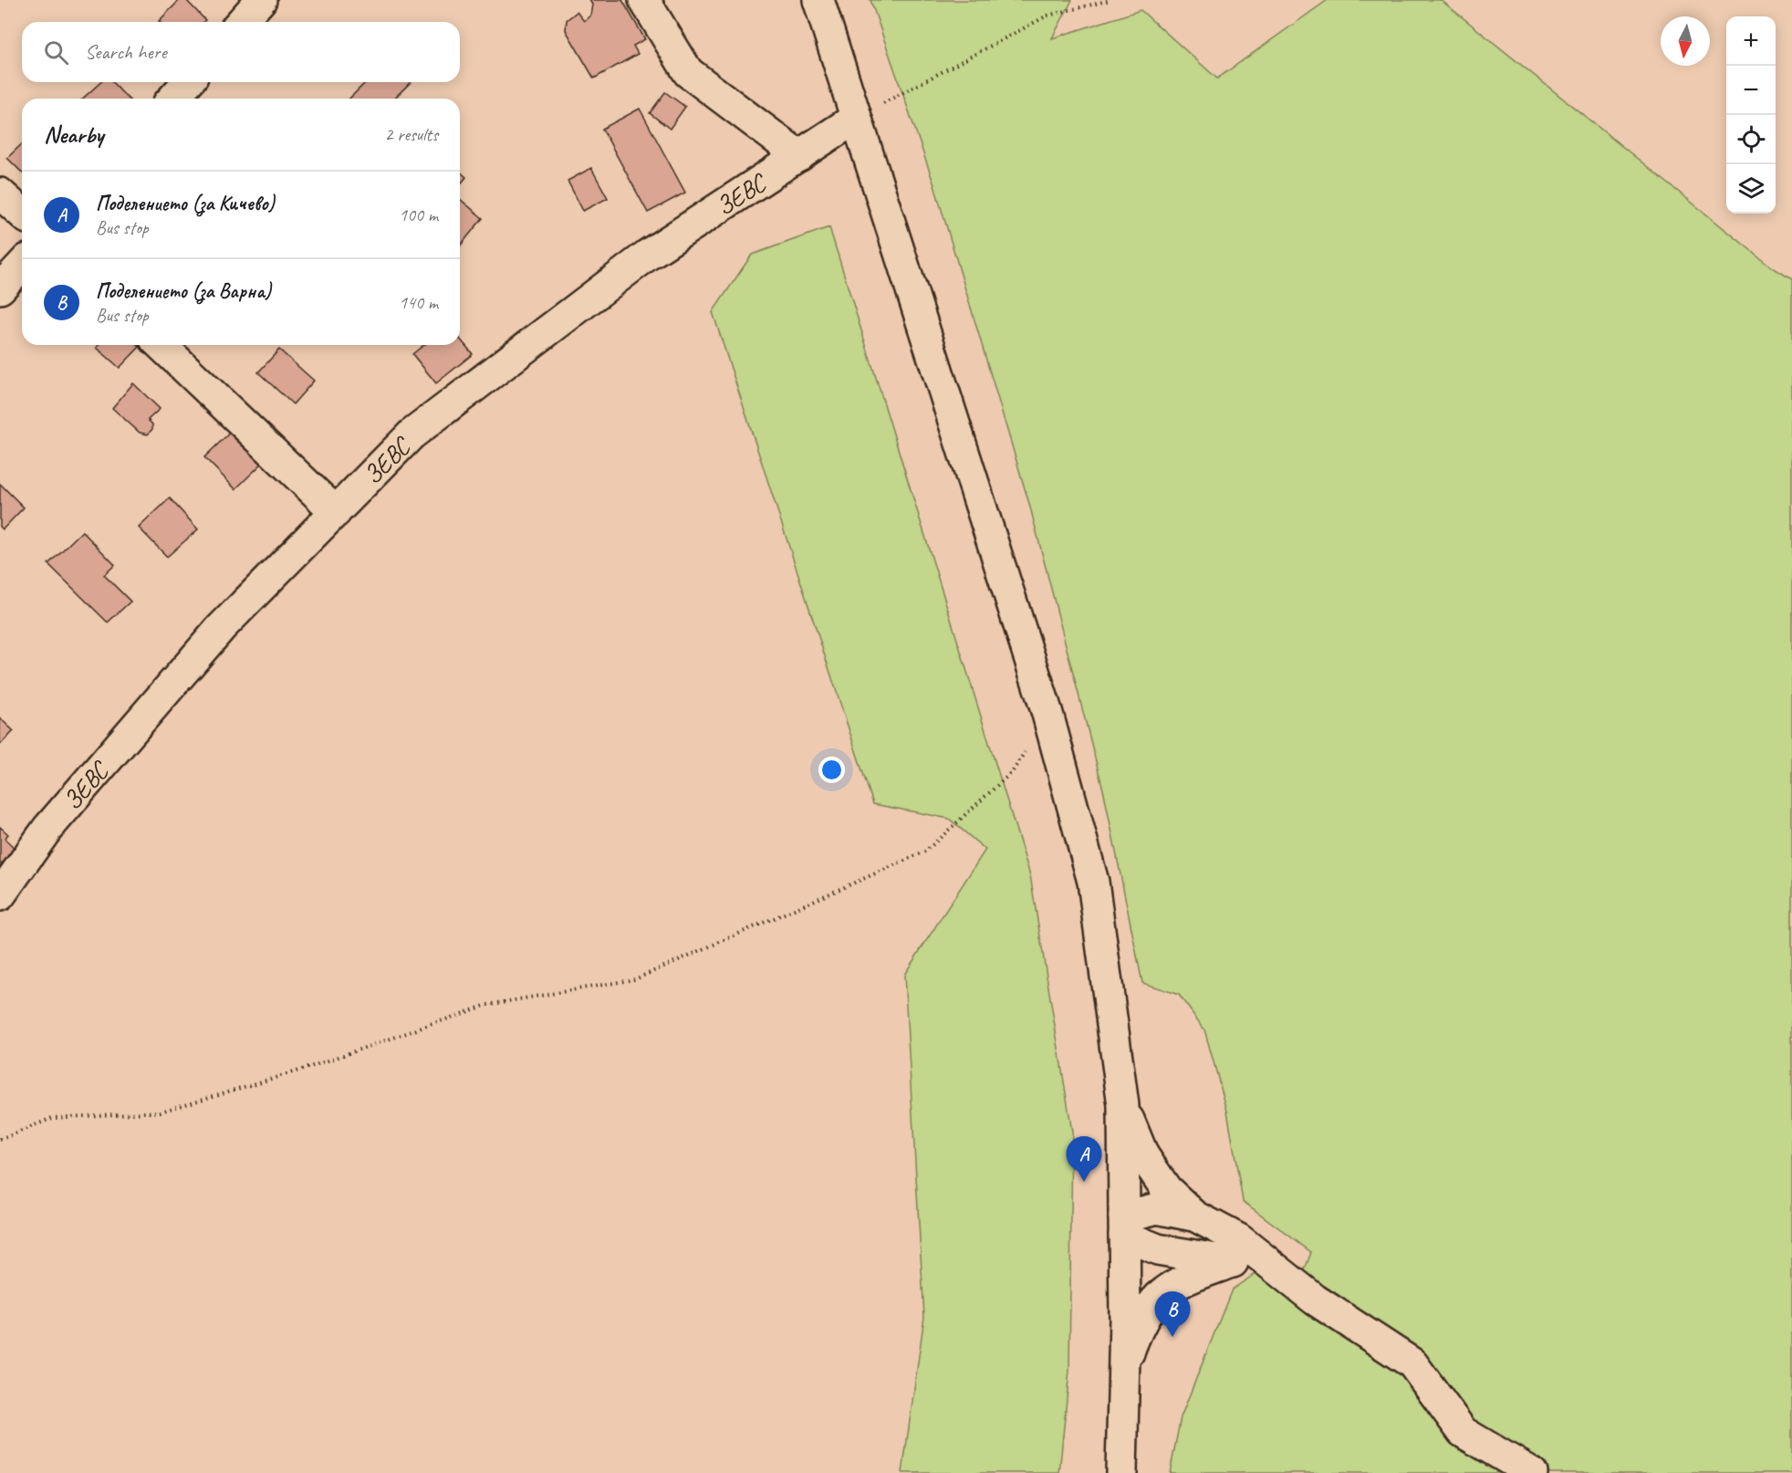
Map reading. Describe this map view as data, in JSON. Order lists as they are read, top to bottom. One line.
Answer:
{"streets":{"street":["ЗЕВС"]},"north":"bottom","page":{"map_buttons":["+","−"],"search":"Search here","heading":["Nearby","2 results"],"list":[{"mark":"A","name":"Поделението (за Кичево)","note":"Bus stop","value":"100 m"},{"mark":"B","name":"Поделението (за Варна)","note":"Bus stop","value":"140 m"}],"pins":["A","B"]}}
